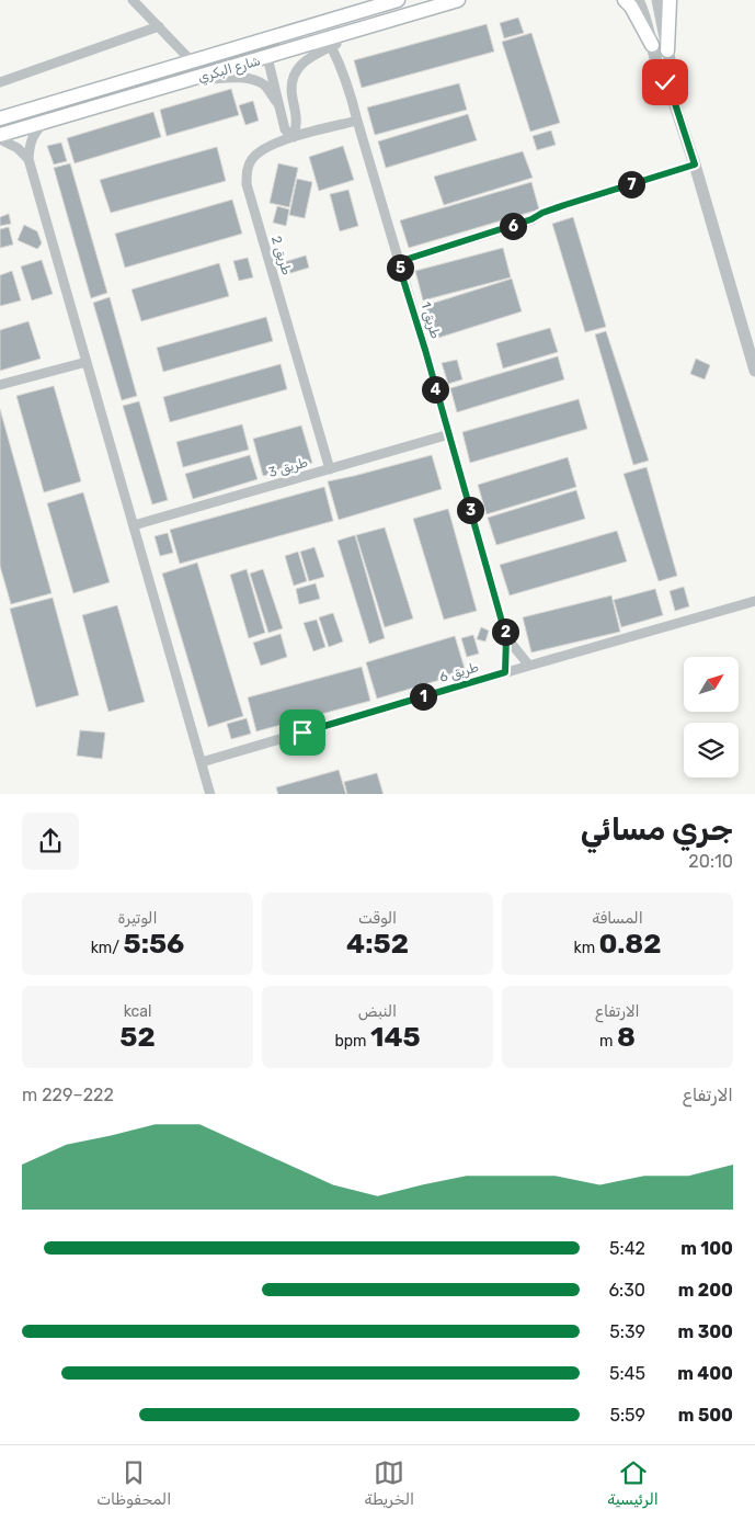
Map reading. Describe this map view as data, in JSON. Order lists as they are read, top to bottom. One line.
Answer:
{"streets":{"main road":["شارع البكري"],"street":["طريق 2","طريق 1","طريق 3","طريق 6"]},"crossings":[["طريق 2","طريق 1"],["طريق 2","طريق 3"],["طريق 1","طريق 3"],["طريق 1","طريق 6"]],"north":"top right","page":{"pins":["7","6","5","4","3","2","1"],"heading":["جري مسائي","20:10"],"stats":[["المسافة","0.82 km"],["الوقت","4:52"],["الوتيرة","5:56 /km"],["الارتفاع","8 m"],["النبض","145 bpm"],["kcal","52"]],"chart":["الارتفاع","222–229 m"],"list":[{"name":"100 m","note":"5:42"},{"name":"200 m","note":"6:30"},{"name":"300 m","note":"5:39"},{"name":"400 m","note":"5:45"},{"name":"500 m","note":"5:59"}],"tabs":["الرئيسية","الخريطة","المحفوظات"]}}
